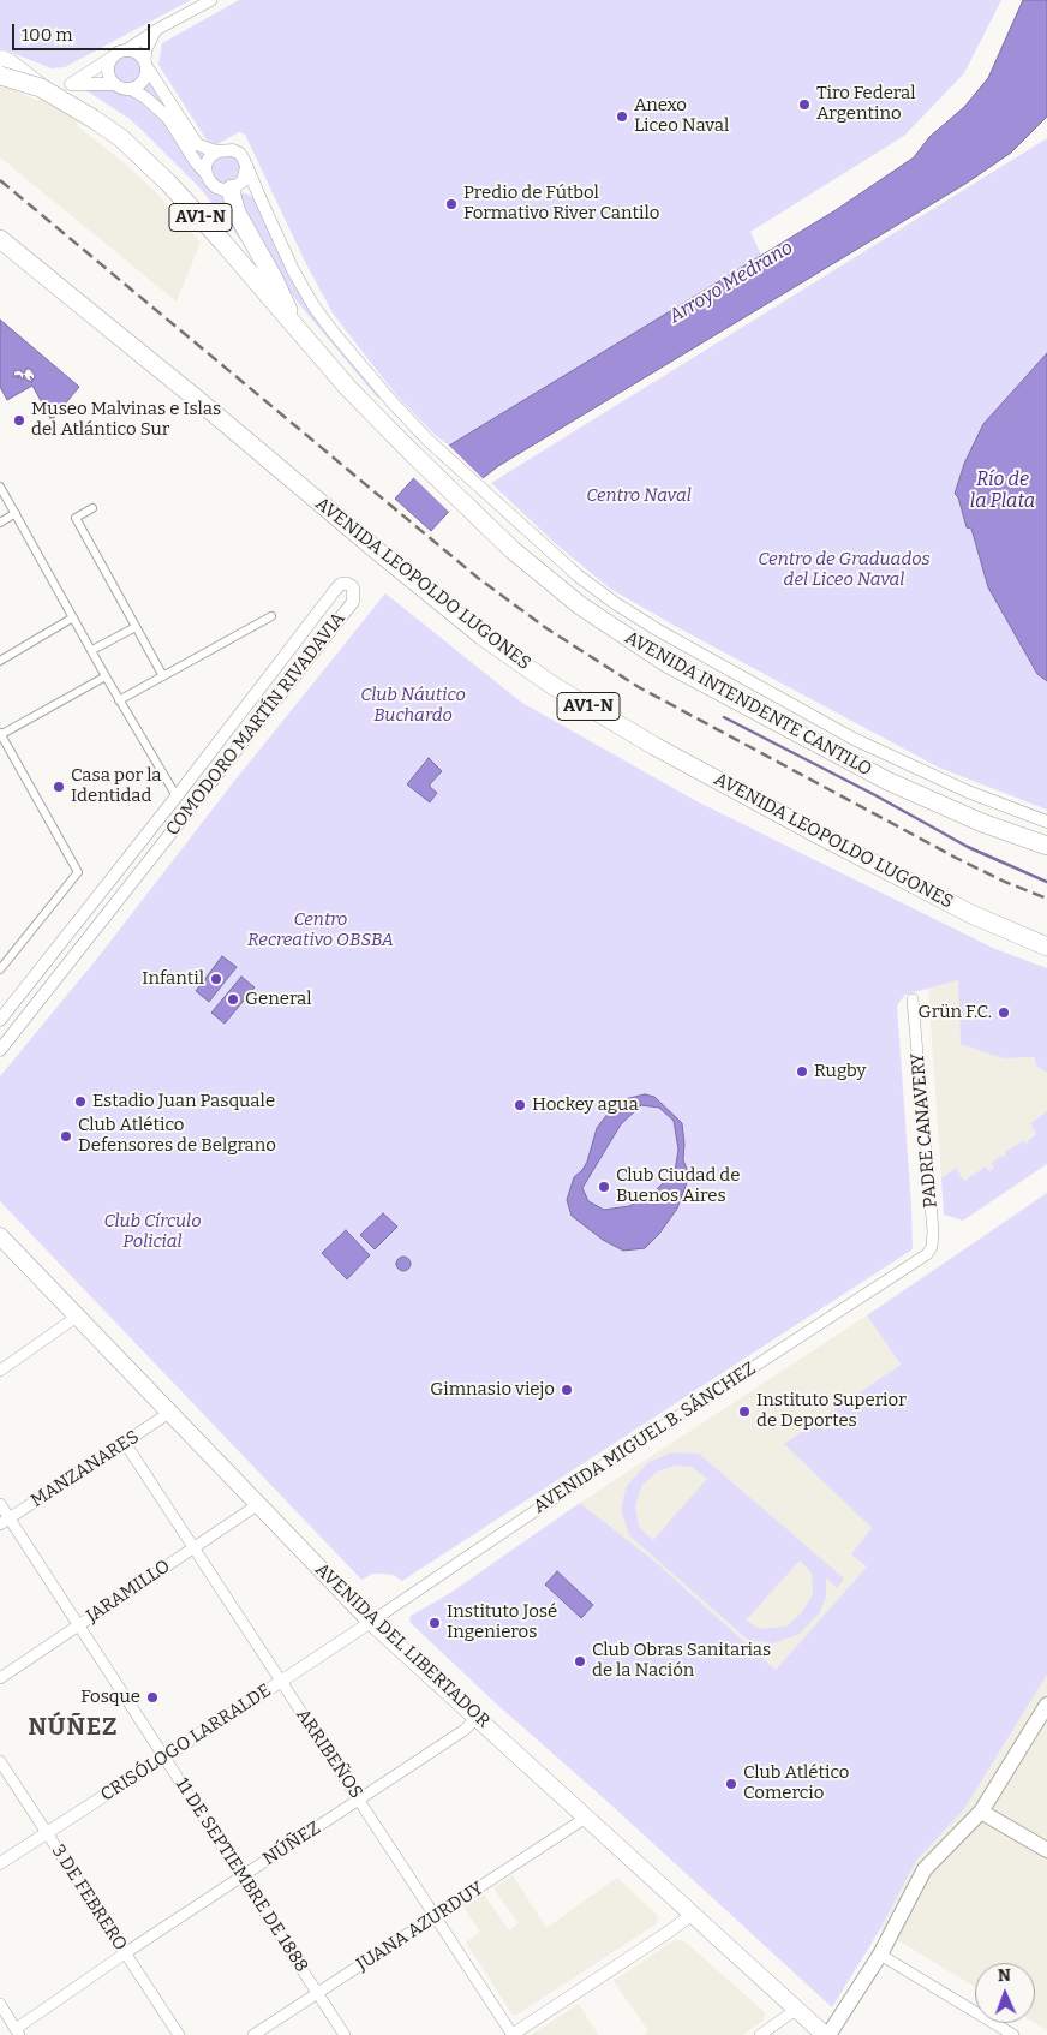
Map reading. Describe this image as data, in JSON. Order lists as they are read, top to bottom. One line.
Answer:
{"streets":{"highway":["AV1-N","AVENIDA LEOPOLDO LUGONES","AVENIDA INTENDENTE CANTILO"],"main road":["AVENIDA DEL LIBERTADOR"],"street":["COMODORO MARTÍN RIVADAVIA","PADRE CANAVERY","AVENIDA MIGUEL B. SÁNCHEZ","MANZANARES","JARAMILLO","CRISÓLOGO LARRALDE","ARRIBEÑOS","NÚÑEZ","11 DE SEPTIEMBRE DE 1888","3 DE FEBRERO","JUANA AZURDUY"]},"crossings":[["PADRE CANAVERY","AVENIDA MIGUEL B. SÁNCHEZ"],["AVENIDA MIGUEL B. SÁNCHEZ","AVENIDA DEL LIBERTADOR"],["AVENIDA MIGUEL B. SÁNCHEZ","CRISÓLOGO LARRALDE"],["MANZANARES","AVENIDA DEL LIBERTADOR"],["MANZANARES","ARRIBEÑOS"],["MANZANARES","11 DE SEPTIEMBRE DE 1888"],["JARAMILLO","AVENIDA DEL LIBERTADOR"],["JARAMILLO","ARRIBEÑOS"],["JARAMILLO","11 DE SEPTIEMBRE DE 1888"],["AVENIDA DEL LIBERTADOR","CRISÓLOGO LARRALDE"],["AVENIDA DEL LIBERTADOR","NÚÑEZ"],["AVENIDA DEL LIBERTADOR","JUANA AZURDUY"],["CRISÓLOGO LARRALDE","ARRIBEÑOS"],["CRISÓLOGO LARRALDE","11 DE SEPTIEMBRE DE 1888"],["CRISÓLOGO LARRALDE","3 DE FEBRERO"],["ARRIBEÑOS","NÚÑEZ"],["ARRIBEÑOS","JUANA AZURDUY"],["NÚÑEZ","11 DE SEPTIEMBRE DE 1888"],["NÚÑEZ","3 DE FEBRERO"],["11 DE SEPTIEMBRE DE 1888","JUANA AZURDUY"]],"districts":["NÚÑEZ"],"water":["Arroyo Medrano","Río de la Plata"],"parks":["Centro Naval","Centro de Graduados del Liceo Naval","Club Náutico Buchardo","Centro Recreativo OBSBA","Club Círculo Policial"],"places":["Tiro Federal Argentino","Anexo Liceo Naval","Predio de Fútbol Formativo River Cantilo","Museo Malvinas e Islas del Atlántico Sur","Casa por la Identidad","Infantil","General","Grün F.C.","Rugby","Estadio Juan Pasquale","Hockey agua","Club Atlético Defensores de Belgrano","Club Ciudad de Buenos Aires","Gimnasio viejo","Instituto Superior de Deportes","Instituto José Ingenieros","Club Obras Sanitarias de la Nación","Fosque","Club Atlético Comercio"],"scale_bar":"100 m","north":"top"}
